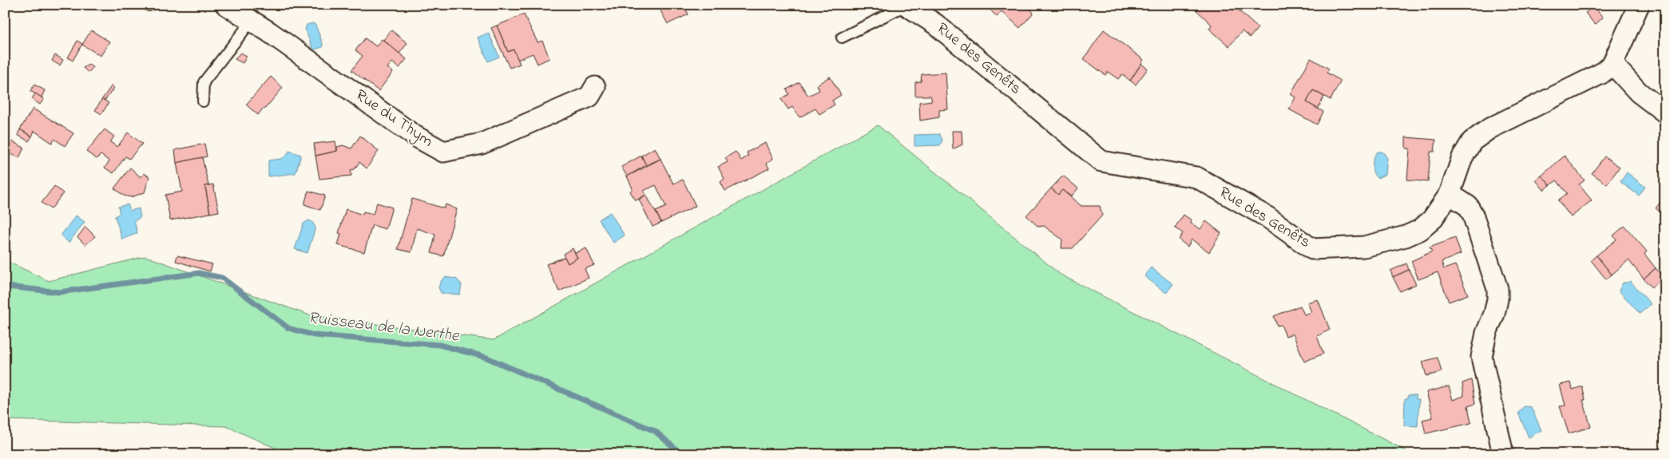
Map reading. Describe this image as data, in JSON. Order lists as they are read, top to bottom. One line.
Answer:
{"streets":{"street":["Rue des Genêts","Rue du Thym"]},"water":["Ruisseau de la Nerthe"]}
